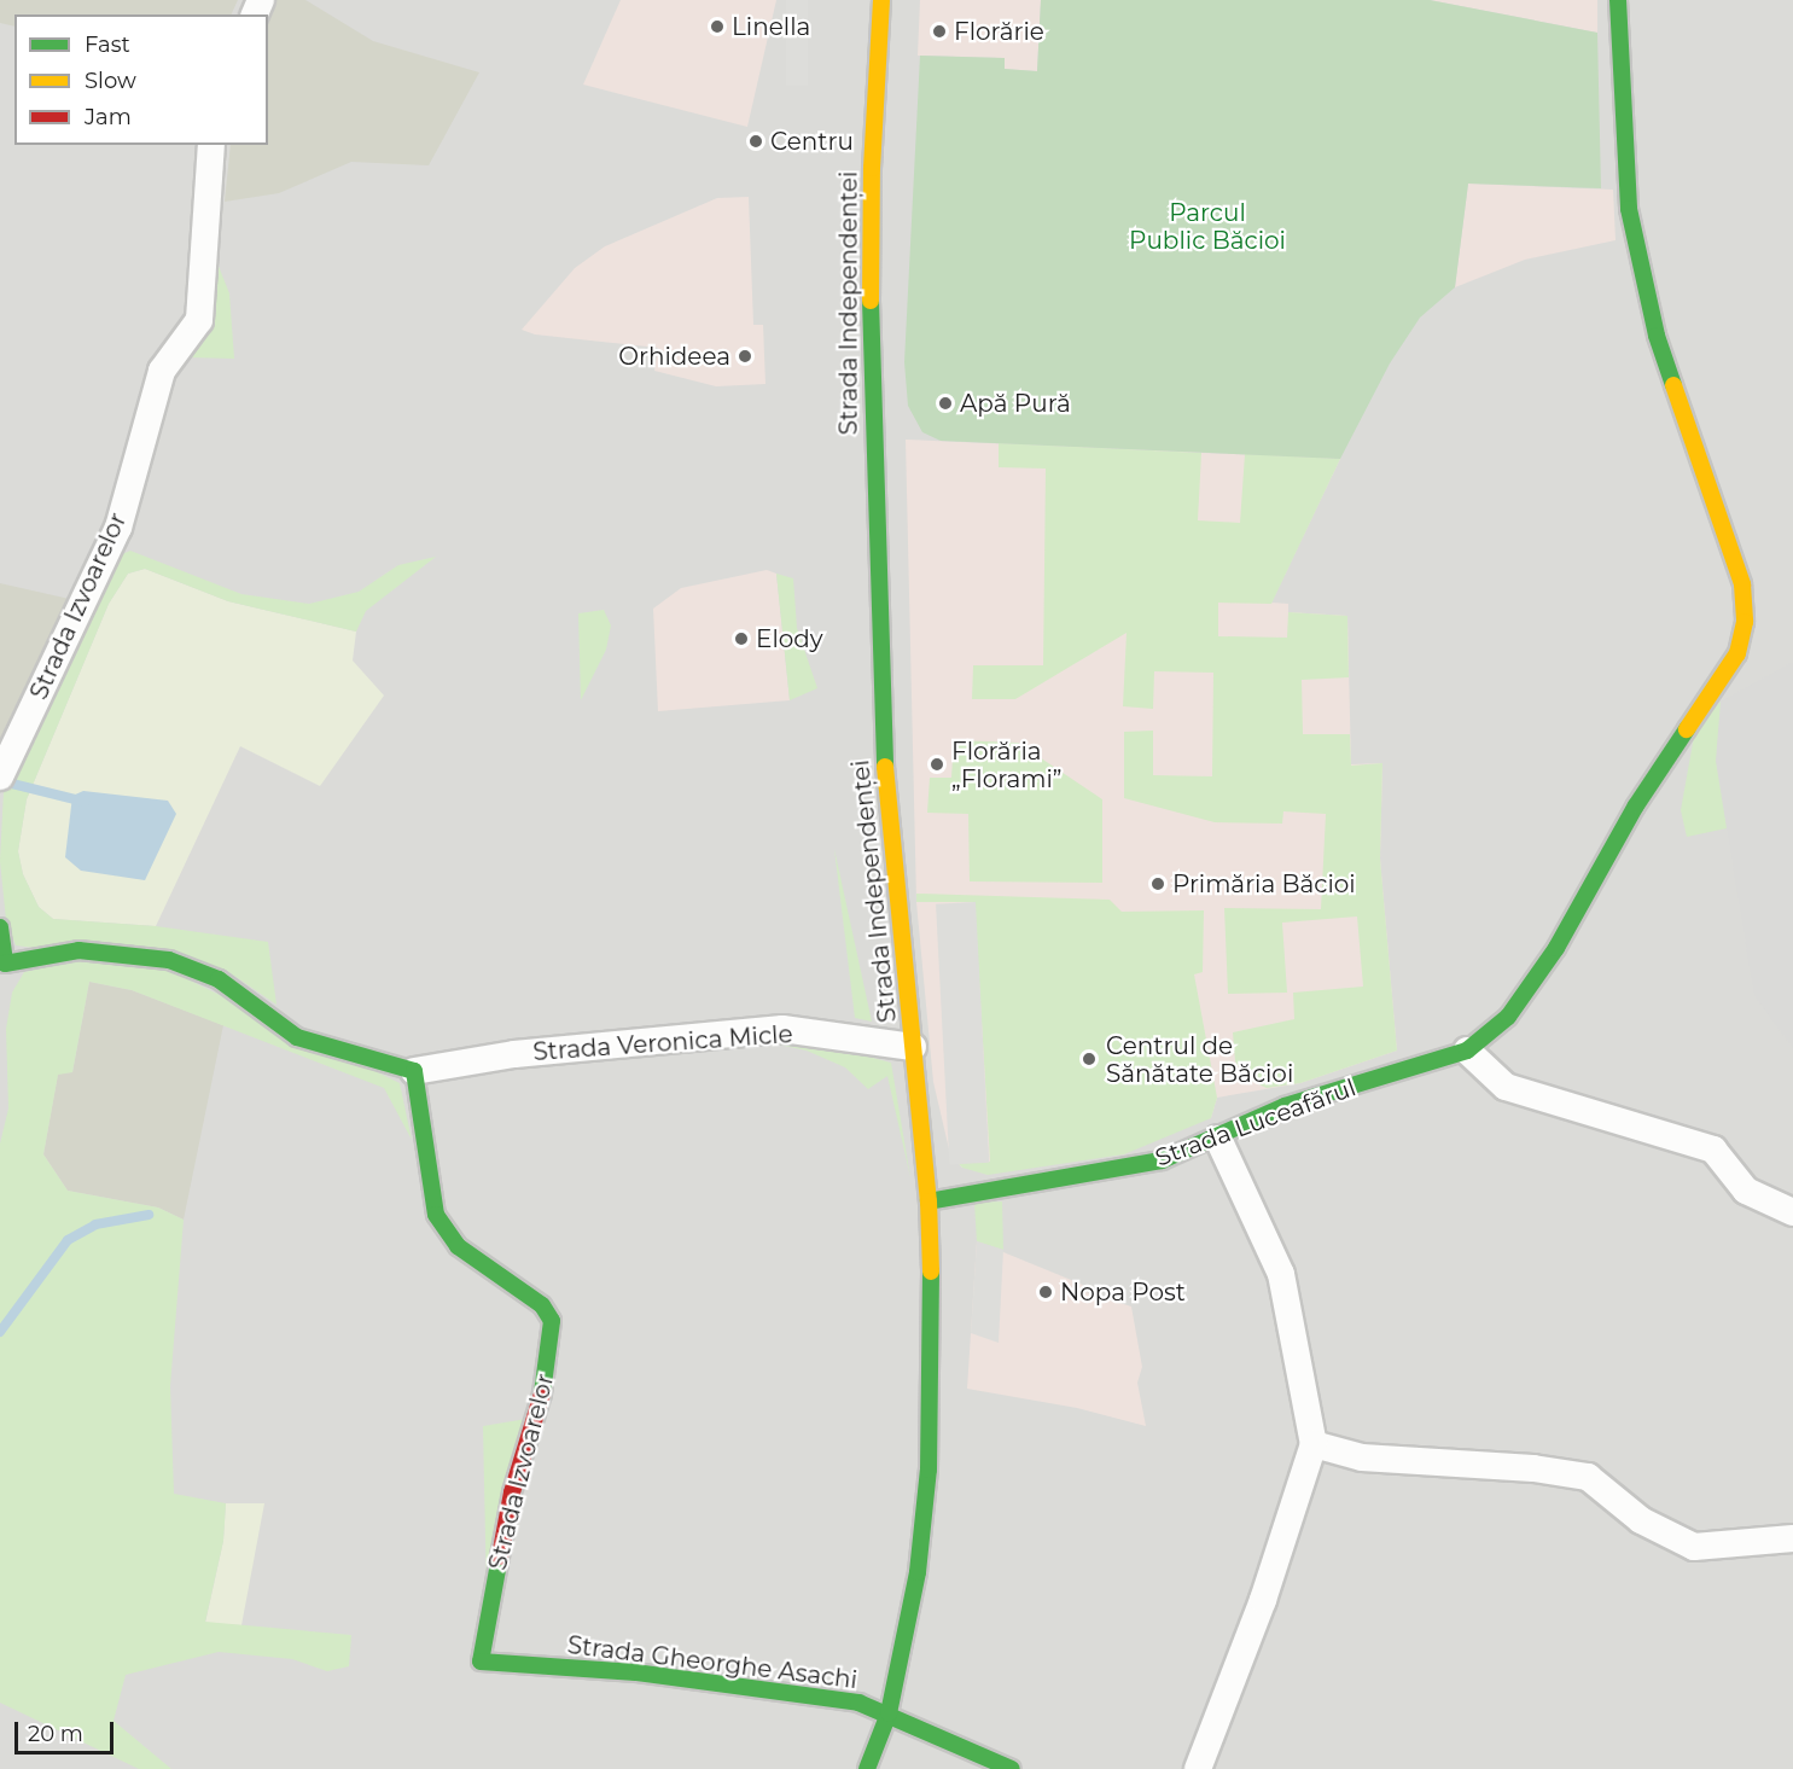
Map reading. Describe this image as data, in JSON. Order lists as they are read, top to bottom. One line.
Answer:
{"streets":{"street":["Strada Independenței","Strada Izvoarelor","Strada Veronica Micle","Strada Luceafărul","Strada Gheorghe Asachi"]},"crossings":[["Strada Independenței","Strada Veronica Micle"],["Strada Independenței","Strada Luceafărul"],["Strada Independenței","Strada Gheorghe Asachi"],["Strada Izvoarelor","Strada Veronica Micle"],["Strada Izvoarelor","Strada Gheorghe Asachi"]],"parks":["Parcul Public Băcioi"],"places":["Linella","Florărie","Centru","Orhideea","Apă Pură","Elody","Florăria „Florami”","Primăria Băcioi","Centrul de Sănătate Băcioi","Nopa Post"],"legend":["Fast","Slow","Jam"],"scale_bar":"20 m"}
